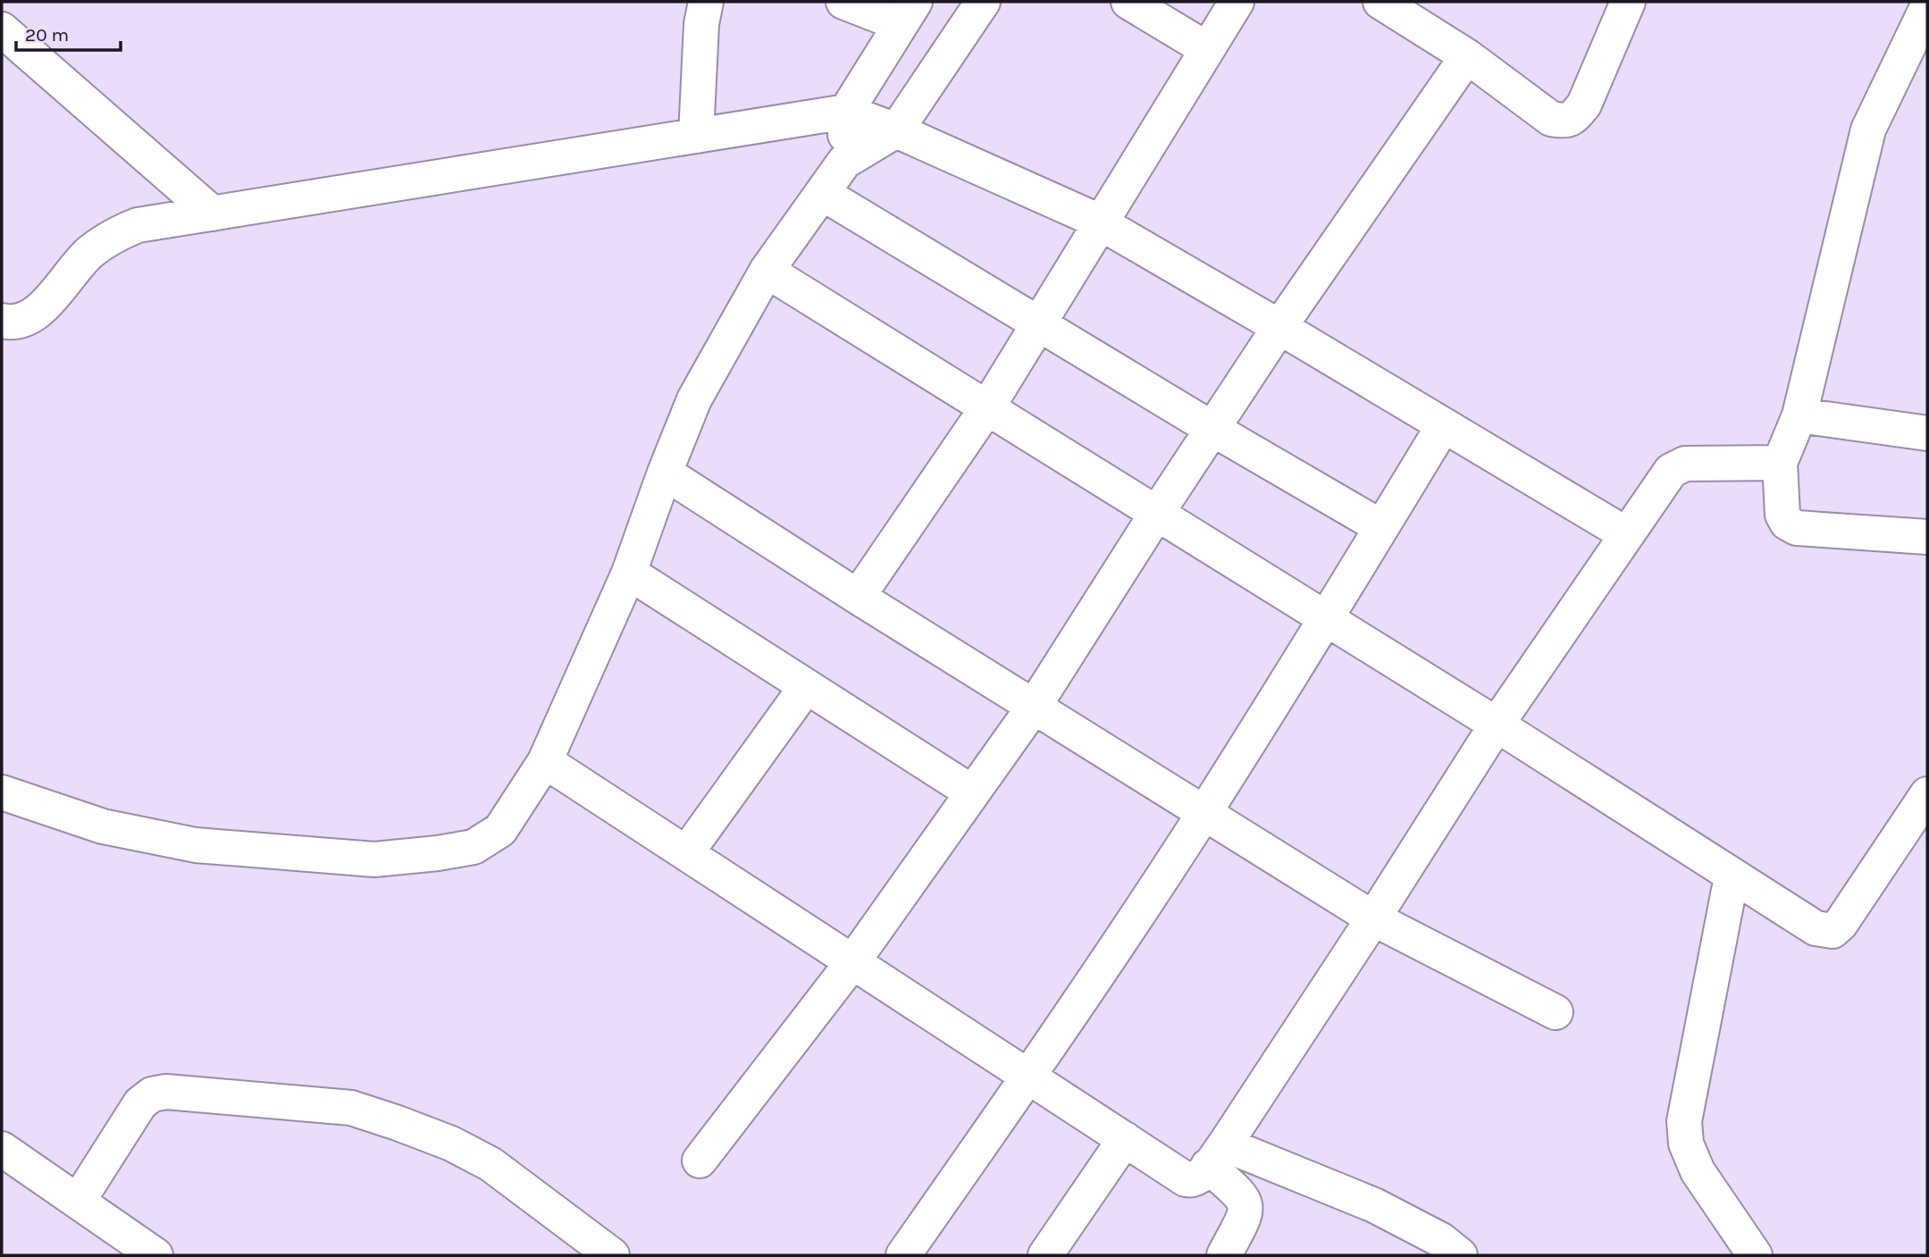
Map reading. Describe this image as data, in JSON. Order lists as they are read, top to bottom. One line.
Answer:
{"scale_bar":"20 m"}
